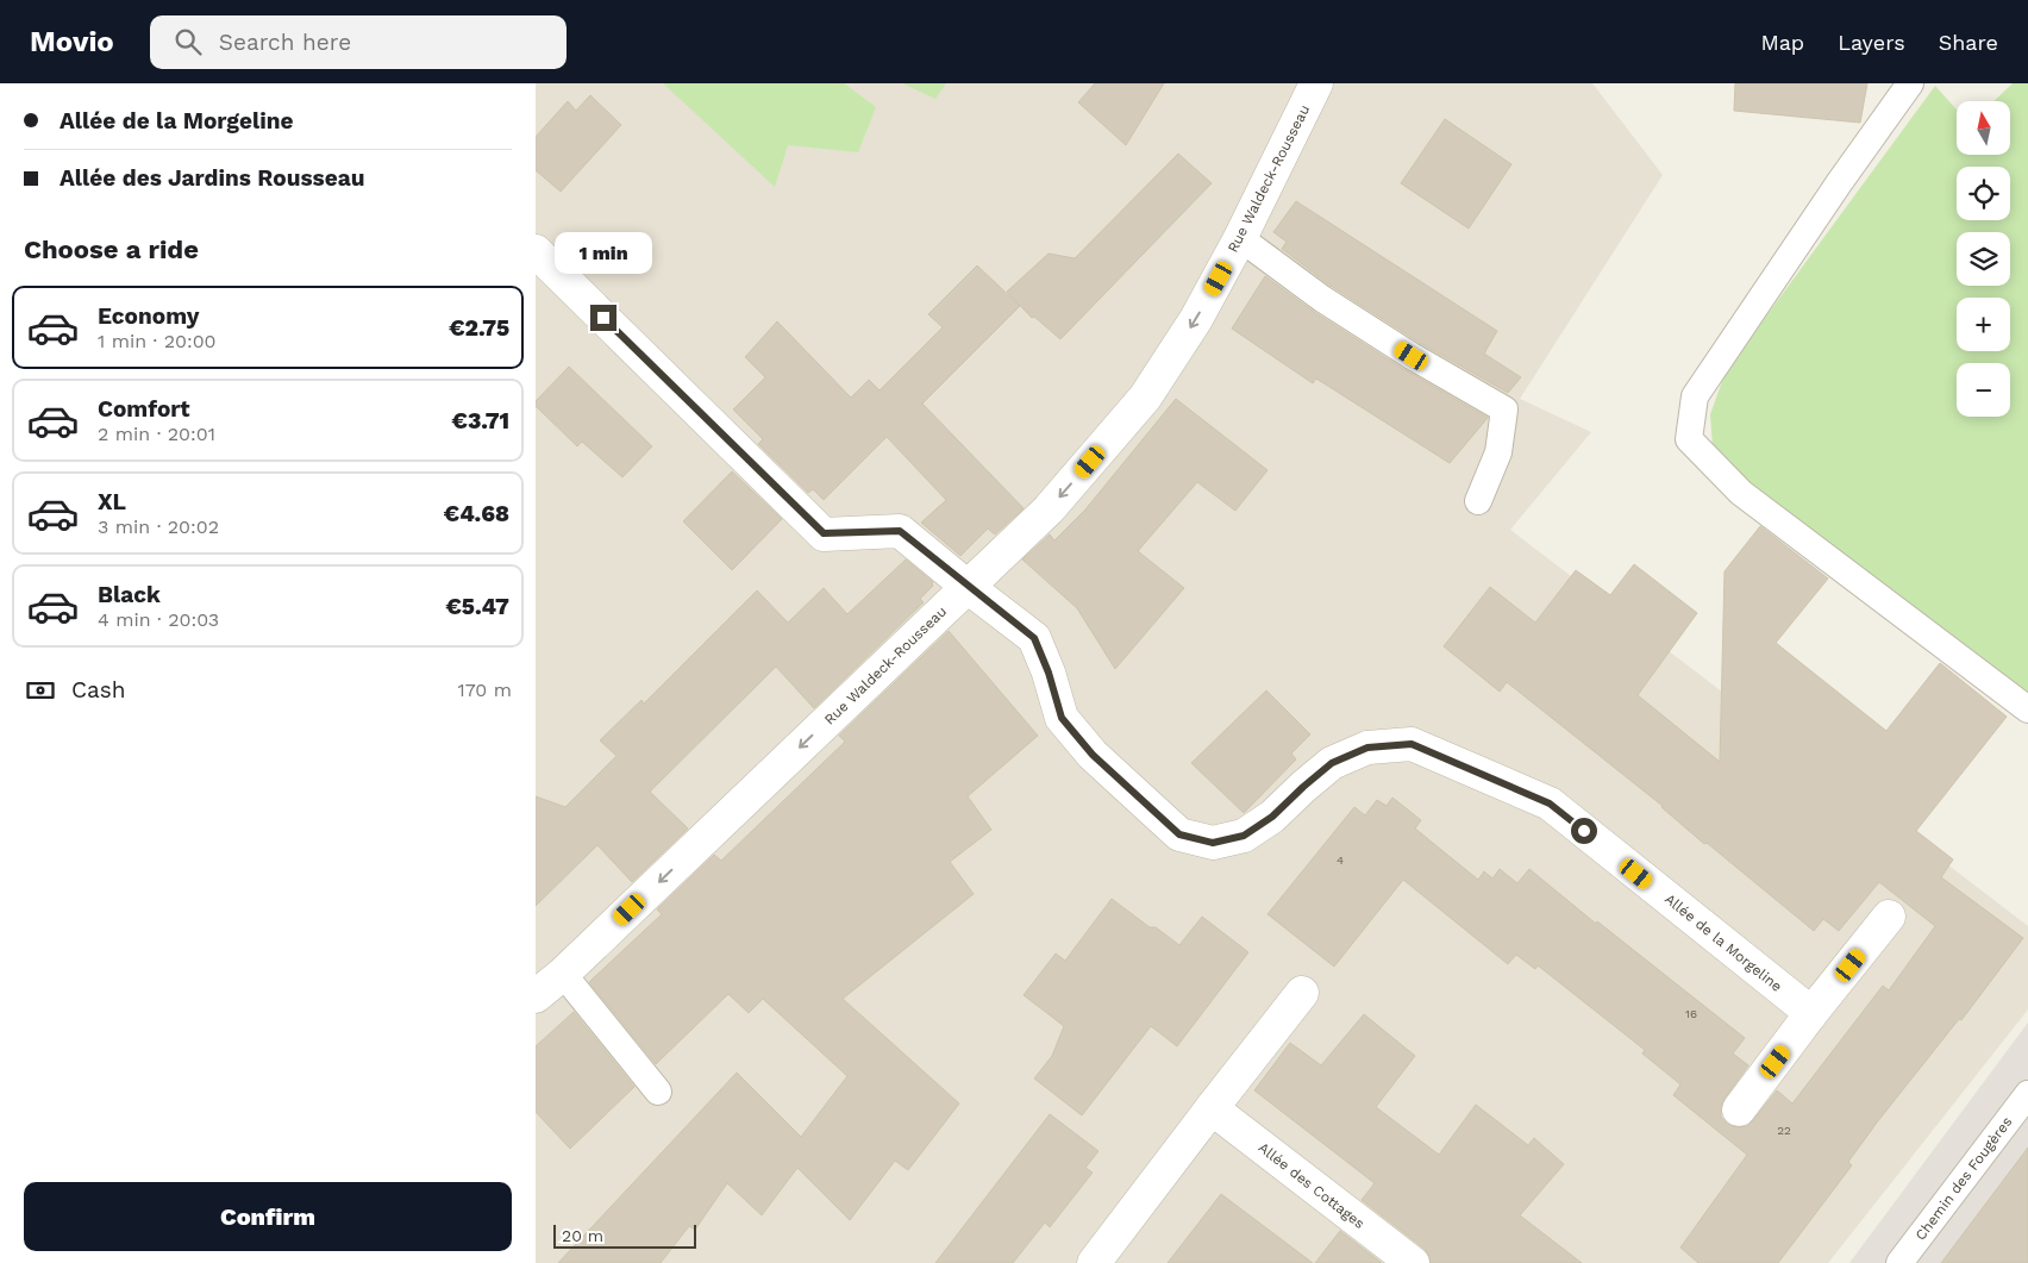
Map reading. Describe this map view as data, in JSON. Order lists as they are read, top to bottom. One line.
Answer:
{"streets":{"street":["Rue Waldeck-Rousseau","Allée de la Morgeline","Allée des Cottages"],"lane":["Chemin des Fougères"]},"crossings":[["Rue Waldeck-Rousseau","Allée de la Morgeline"]],"one_way":["Rue Waldeck-Rousseau"],"house_numbers":["4","16","22"],"scale_bar":"20 m","north":"top","page":{"header":"Movio","search":"Search here","nav":["Map","Layers","Share"],"banner":["Allée de la Morgeline","Allée des Jardins Rousseau"],"map_buttons":["+","−"],"heading":"Choose a ride","bubble":"1 min","list":[{"name":"Economy","note":"1 min · 20:00","value":"€2.75"},{"name":"Comfort","note":"2 min · 20:01","value":"€3.71"},{"name":"XL","note":"3 min · 20:02","value":"€4.68"},{"name":"Black","note":"4 min · 20:03","value":"€5.47"}],"pay":["Cash","170 m"],"buttons":"Confirm","scale":"20 m"}}
